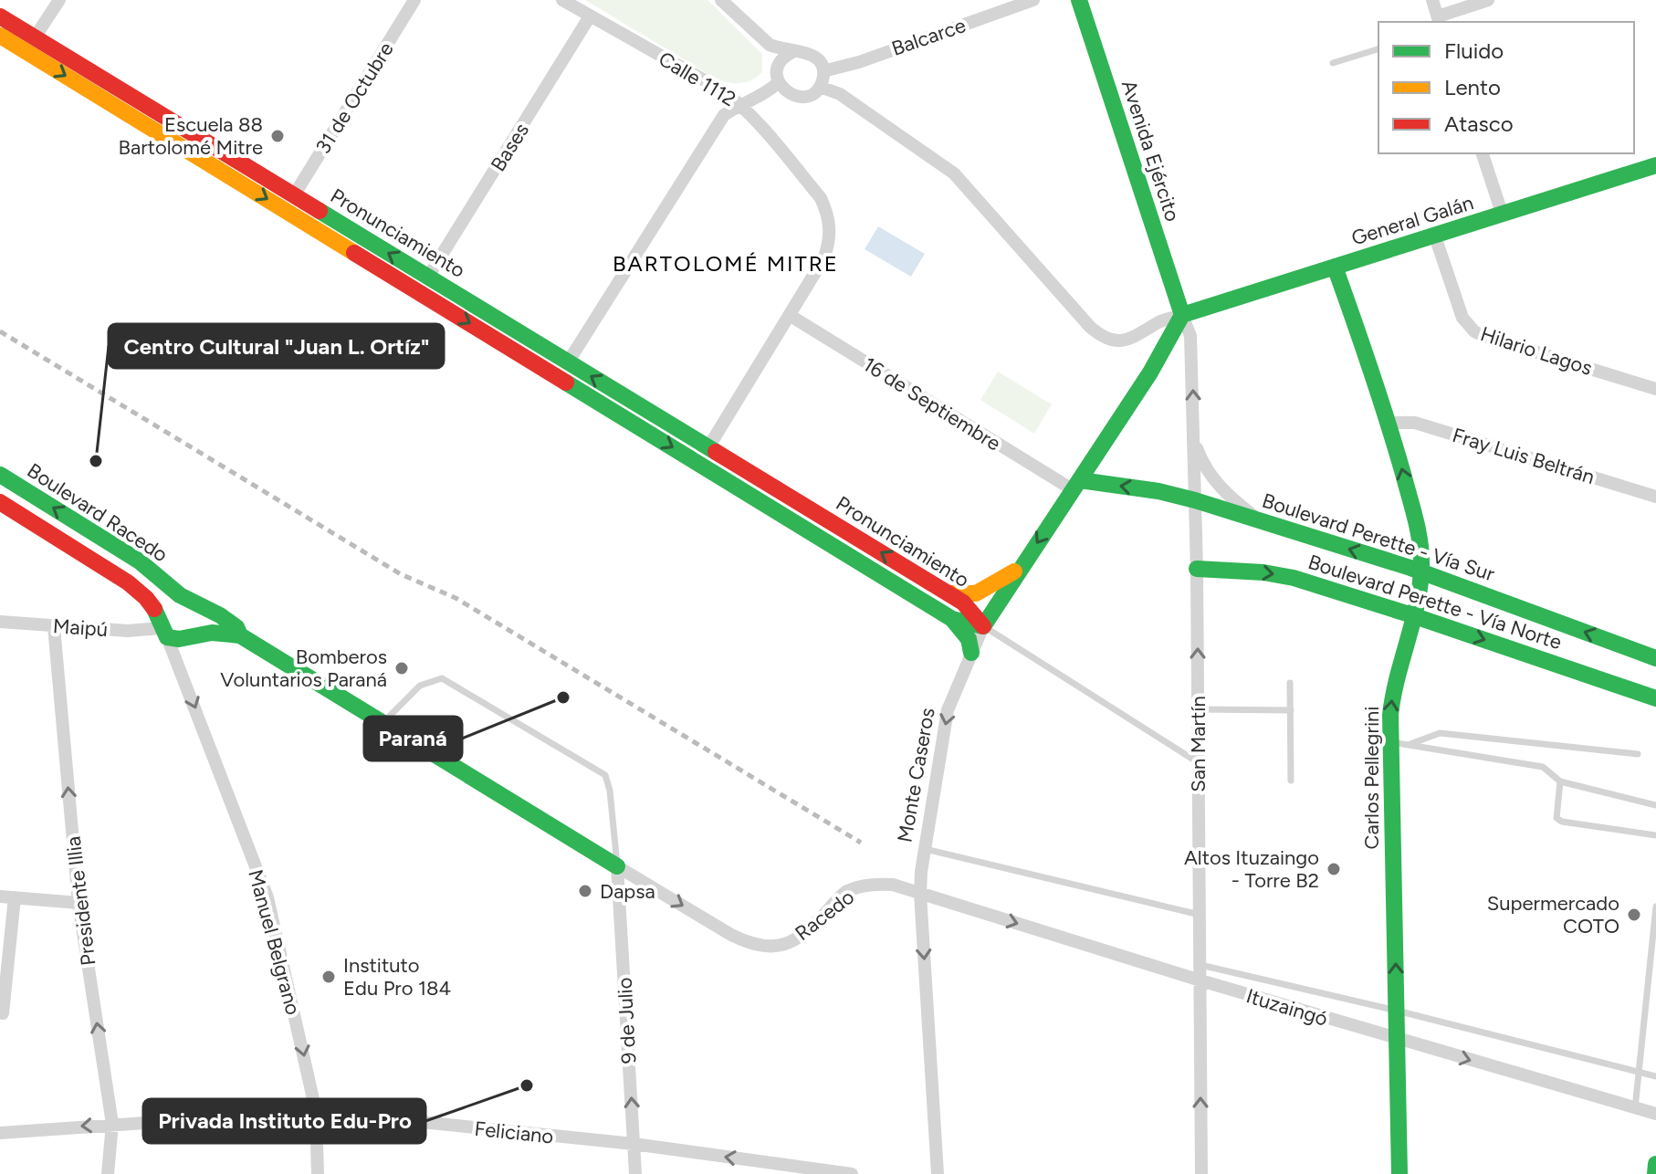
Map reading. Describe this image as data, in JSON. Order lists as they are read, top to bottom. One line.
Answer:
{"streets":{"street":["Balcarce","Calle 1112","31 de Octubre","Bases","Avenida Ejército","General Galán","Pronunciamiento","Hilario Lagos","16 de Septiembre","Fray Luis Beltrán","Boulevard Racedo","Boulevard Perette - Vía Sur","Boulevard Perette - Vía Norte","Maipú","San Martín","Monte Caseros","Carlos Pellegrini","Presidente Illia","Racedo","Manuel Belgrano","Ituzaingó","9 de Julio","Feliciano"]},"crossings":[["Calle 1112","Bases"],["Calle 1112","16 de Septiembre"],["31 de Octubre","Pronunciamiento"],["Bases","Pronunciamiento"],["Avenida Ejército","General Galán"],["Avenida Ejército","San Martín"],["Avenida Ejército","Monte Caseros"],["General Galán","Hilario Lagos"],["General Galán","San Martín"],["General Galán","Monte Caseros"],["General Galán","Carlos Pellegrini"],["Pronunciamiento","Monte Caseros"],["16 de Septiembre","Boulevard Perette - Vía Sur"],["16 de Septiembre","Monte Caseros"],["Fray Luis Beltrán","Carlos Pellegrini"],["Boulevard Racedo","Maipú"],["Boulevard Racedo","Racedo"],["Boulevard Racedo","Manuel Belgrano"],["Boulevard Racedo","9 de Julio"],["Boulevard Perette - Vía Sur","San Martín"],["Boulevard Perette - Vía Sur","Monte Caseros"],["Boulevard Perette - Vía Sur","Carlos Pellegrini"],["Boulevard Perette - Vía Norte","San Martín"],["Boulevard Perette - Vía Norte","Carlos Pellegrini"],["Maipú","Presidente Illia"],["Maipú","Manuel Belgrano"],["San Martín","Monte Caseros"],["San Martín","Ituzaingó"],["Monte Caseros","Racedo"],["Monte Caseros","Ituzaingó"],["Carlos Pellegrini","Ituzaingó"],["Presidente Illia","Feliciano"],["Racedo","Ituzaingó"],["Racedo","9 de Julio"],["Manuel Belgrano","Feliciano"],["9 de Julio","Feliciano"]],"one_way":["Boulevard Perette - Vía Sur","Boulevard Perette - Vía Norte","San Martín","Monte Caseros","Carlos Pellegrini","Presidente Illia","Racedo","Manuel Belgrano","Ituzaingó","9 de Julio","Feliciano"],"districts":["BARTOLOMÉ MITRE"],"places":["Escuela 88 Bartolomé Mitre","Centro Cultural \"Juan L. Ortíz\"","Bomberos Voluntarios Paraná","Paraná","Altos Ituzaingo - Torre B2","Dapsa","Supermercado COTO","Instituto Edu Pro 184","Privada Instituto Edu-Pro"],"legend":["Fluido","Lento","Atasco"]}
